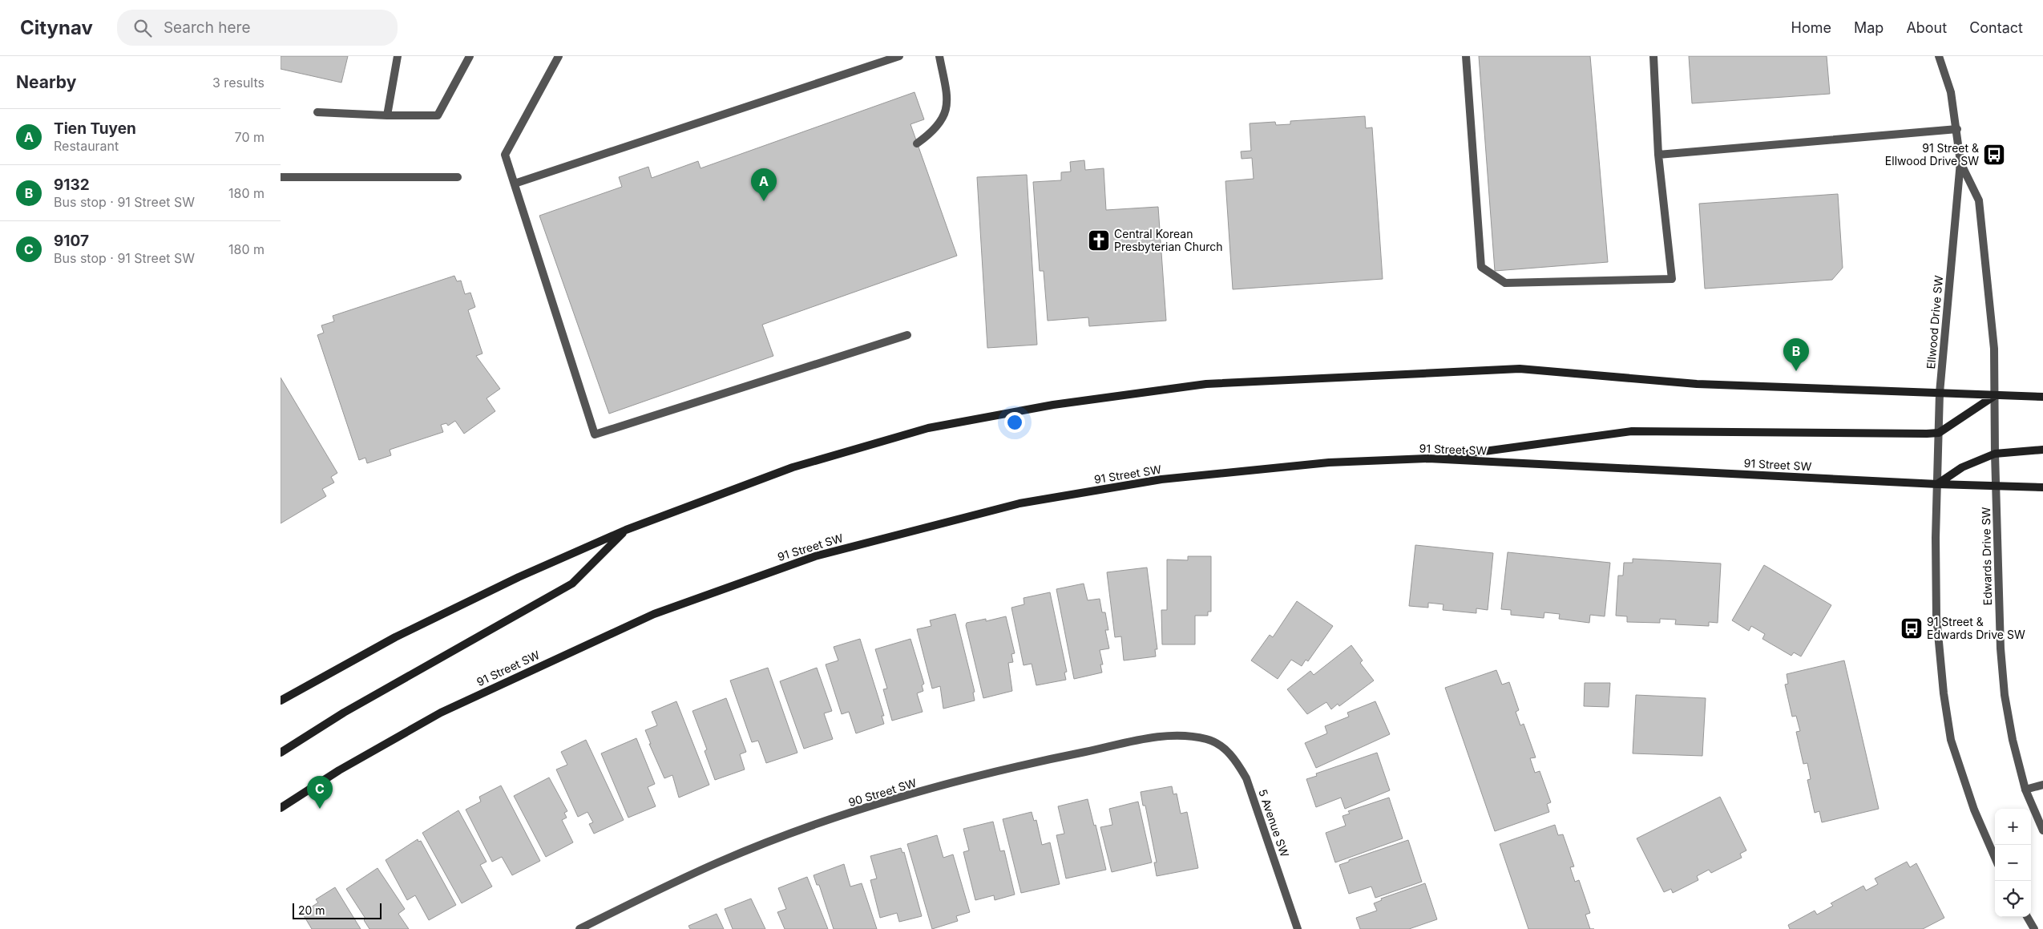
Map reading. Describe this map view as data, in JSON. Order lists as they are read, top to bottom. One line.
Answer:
{"streets":{"main road":["91 Street SW"],"street":["Ellwood Drive SW","Edwards Drive SW","90 Street SW","5 Avenue SW"]},"crossings":[["Ellwood Drive SW","91 Street SW"],["Ellwood Drive SW","Edwards Drive SW"],["91 Street SW","Edwards Drive SW"],["90 Street SW","5 Avenue SW"]],"places":{"bus stop":["91 Street & Ellwood Drive SW","91 Street & Edwards Drive SW"],"church":["Central Korean Presbyterian Church"]},"scale_bar":"20 m","page":{"header":"Citynav","search":"Search here","nav":["Home","Map","About","Contact"],"heading":["Nearby","3 results"],"list":[{"mark":"A","name":"Tien Tuyen","note":"Restaurant","value":"70 m"},{"mark":"B","name":"9132","note":"Bus stop · 91 Street SW","value":"180 m"},{"mark":"C","name":"9107","note":"Bus stop · 91 Street SW","value":"180 m"}],"pins":["A","B","C"],"map_buttons":["+","−"],"scale":"20 m"}}
